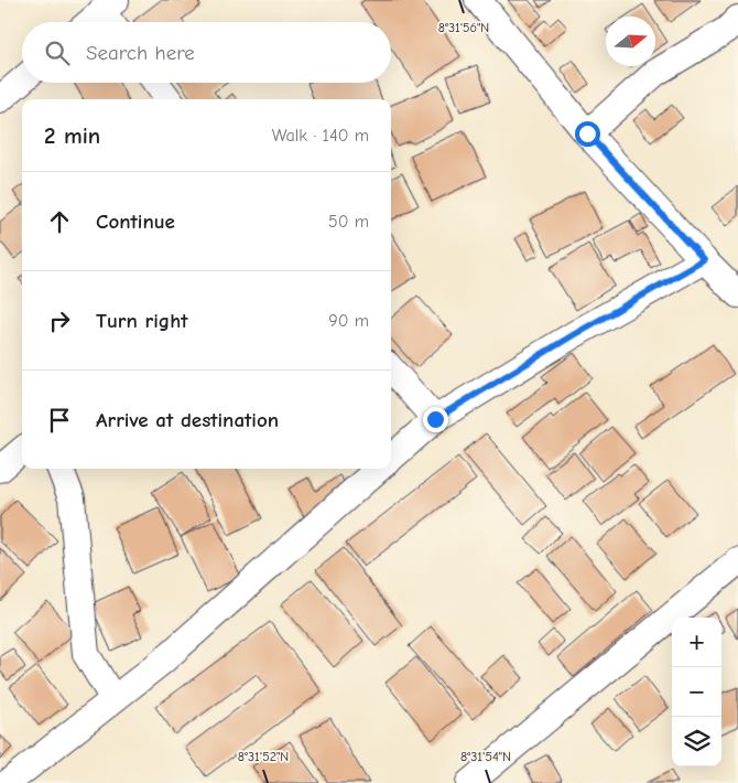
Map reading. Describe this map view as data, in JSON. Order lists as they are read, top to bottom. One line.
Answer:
{"north":"right","page":{"search":"Search here","heading":["2 min","Walk · 140 m"],"list":[["Continue","50 m"],["Turn right","90 m"],"Arrive at destination"],"map_buttons":["+","−"]},"coordinates":["8°31'56\"N","8°31'52\"N","8°31'54\"N"]}
